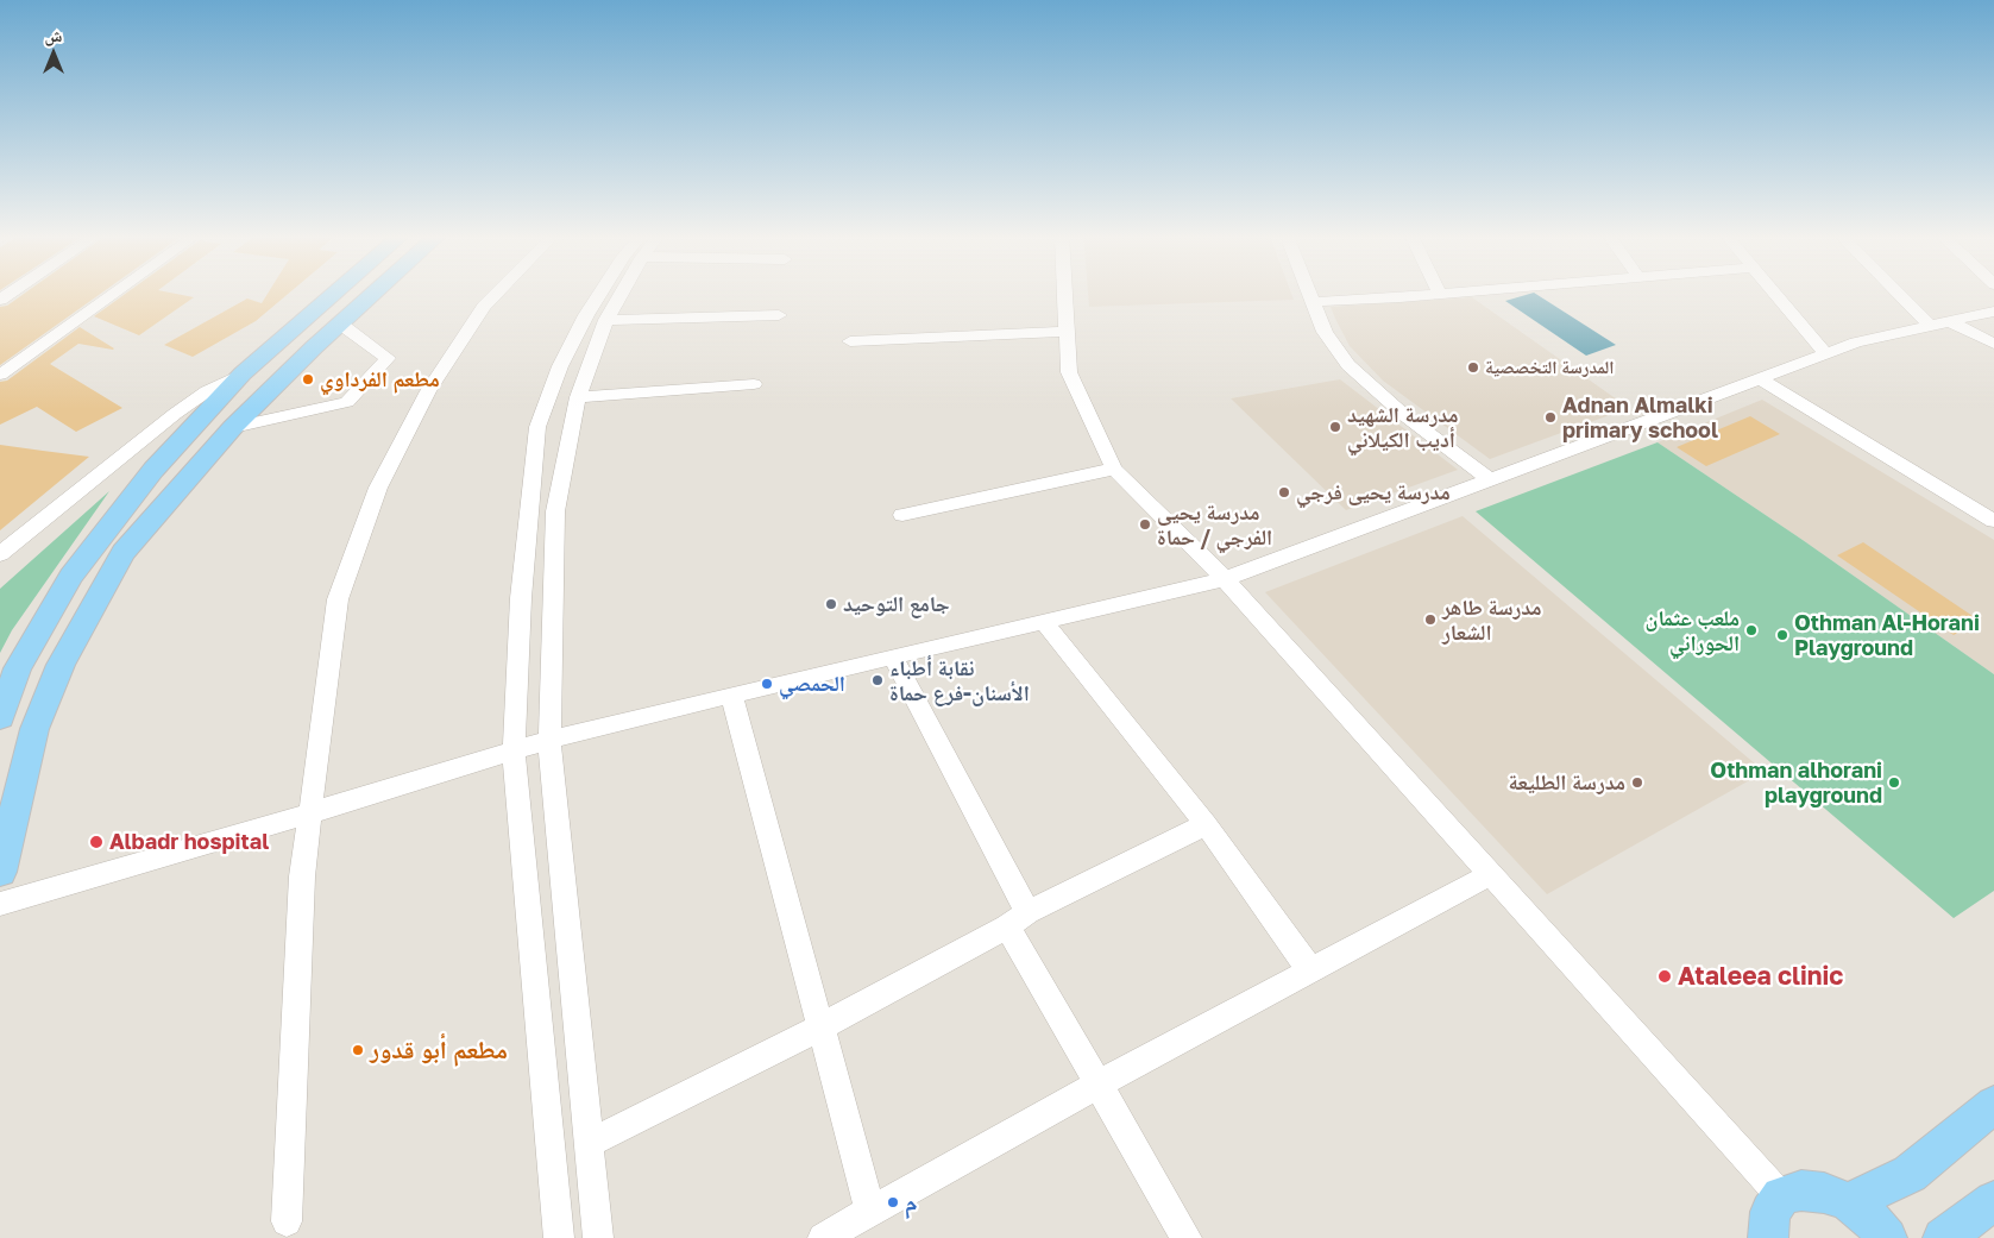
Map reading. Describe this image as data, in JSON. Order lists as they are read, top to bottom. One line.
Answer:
{"places":["المدرسة التخصصية","مطعم الفرداوي","Adnan Almalki primary school","مدرسة الشهيد أديب الكيلاني","مدرسة يحيى فرجي","مدرسة يحيى الفرجي / حماة","جامع التوحيد","مدرسة طاهر الشعار","ملعب عثمان الحوراني","Othman Al-Horani Playground","نقابة أطباء الأسنان-فرع حماة","الحمصي","مدرسة الطليعة","Othman alhorani playground","Albadr hospital","Ataleea clinic","مطعم أبو قدور","م"],"north":"top"}
